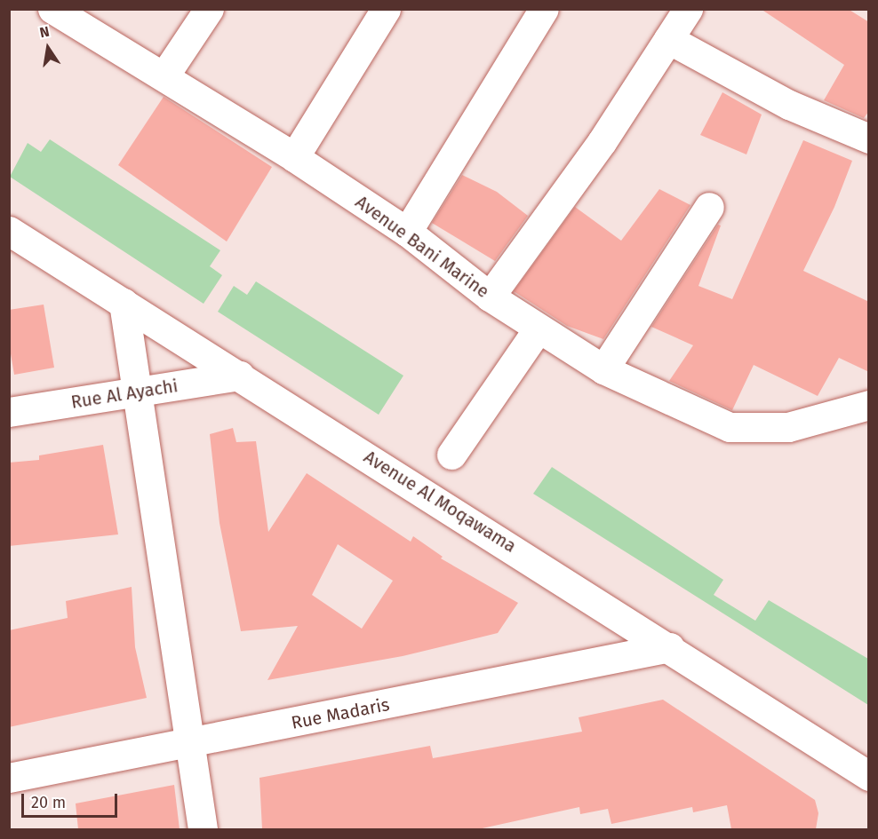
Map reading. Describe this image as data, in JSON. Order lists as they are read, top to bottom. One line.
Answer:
{"streets":{"street":["Avenue Bani Marine","Rue Al Ayachi","Avenue Al Moqawama","Rue Madaris"]},"crossings":[["Rue Al Ayachi","Avenue Al Moqawama"],["Avenue Al Moqawama","Rue Madaris"]],"scale_bar":"20 m","north":"top"}
